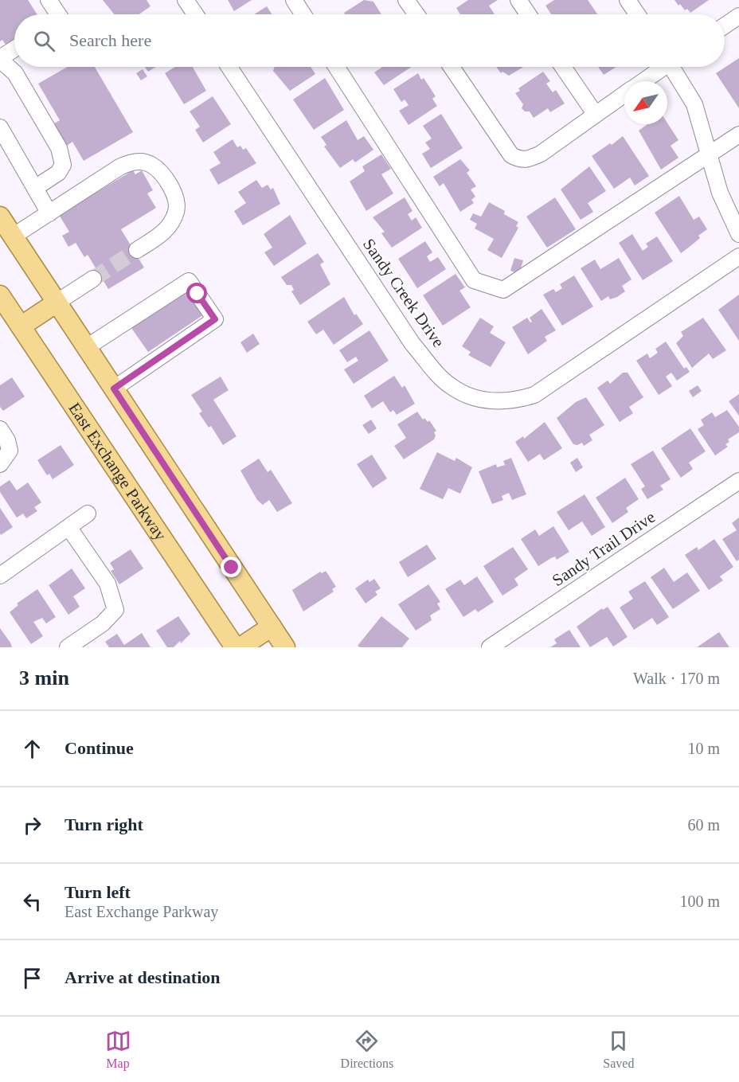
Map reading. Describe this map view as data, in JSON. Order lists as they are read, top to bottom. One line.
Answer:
{"streets":{"main road":["East Exchange Parkway"],"street":["Sandy Creek Drive","Sandy Trail Drive"]},"north":"bottom left","page":{"search":"Search here","heading":["3 min","Walk · 170 m"],"list":[["Continue","10 m"],["Turn right","60 m"],["Turn left","East Exchange Parkway","100 m"],"Arrive at destination"],"nav":["Map","Directions","Saved"]}}
